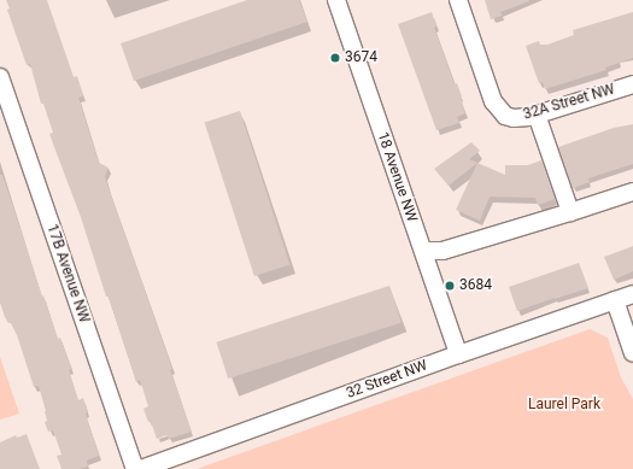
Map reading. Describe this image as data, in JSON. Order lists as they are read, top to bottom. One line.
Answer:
{"streets":{"street":["32A Street NW","18 Avenue NW","17B Avenue NW","32 Street NW"]},"crossings":[["18 Avenue NW","32 Street NW"]],"parks":["Laurel Park"],"places":["3674","3684"]}
